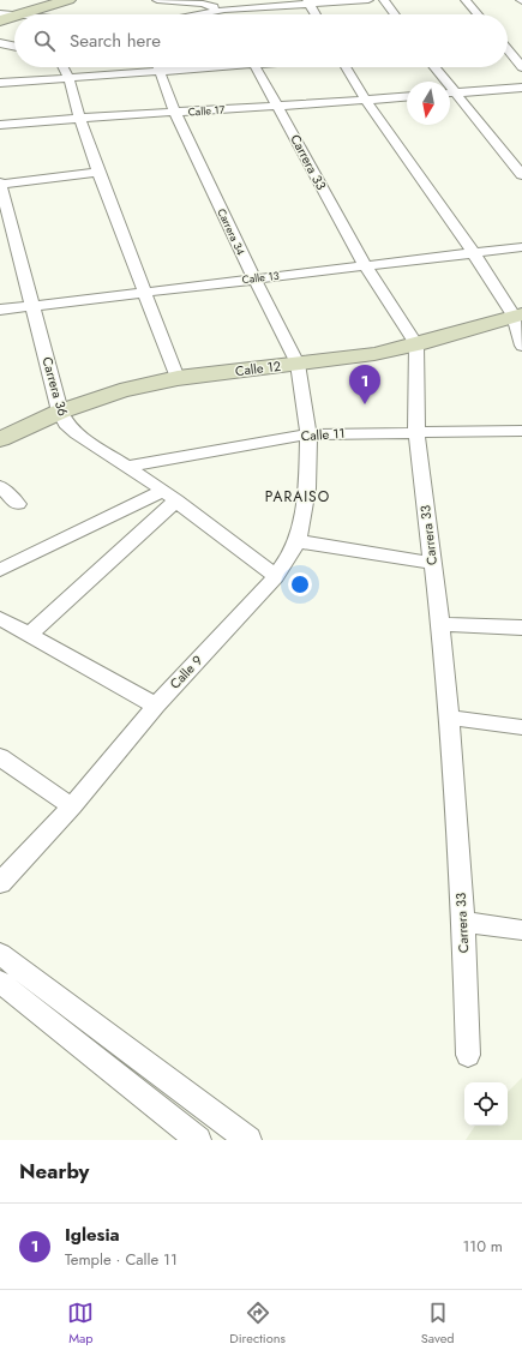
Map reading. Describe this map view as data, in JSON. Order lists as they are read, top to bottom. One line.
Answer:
{"streets":{"street":["Calle 17","Carrera 33","Carrera 34","Calle 13","Calle 12","Carrera 36","Calle 11","Calle 9"]},"crossings":[["Calle 17","Carrera 33"],["Calle 17","Carrera 34"],["Carrera 33","Calle 13"],["Carrera 33","Calle 12"],["Carrera 33","Calle 11"],["Carrera 34","Calle 13"],["Carrera 34","Calle 12"],["Carrera 34","Calle 11"],["Carrera 34","Calle 9"],["Calle 13","Carrera 36"],["Calle 12","Carrera 36"],["Carrera 36","Calle 11"],["Carrera 36","Calle 9"],["Calle 11","Calle 9"]],"districts":["PARAISO"],"north":"bottom","page":{"search":"Search here","pins":"1","heading":"Nearby","list":[{"mark":"1","name":"Iglesia","note":"Temple · Calle 11","value":"110 m"}],"nav":["Map","Directions","Saved"]}}
